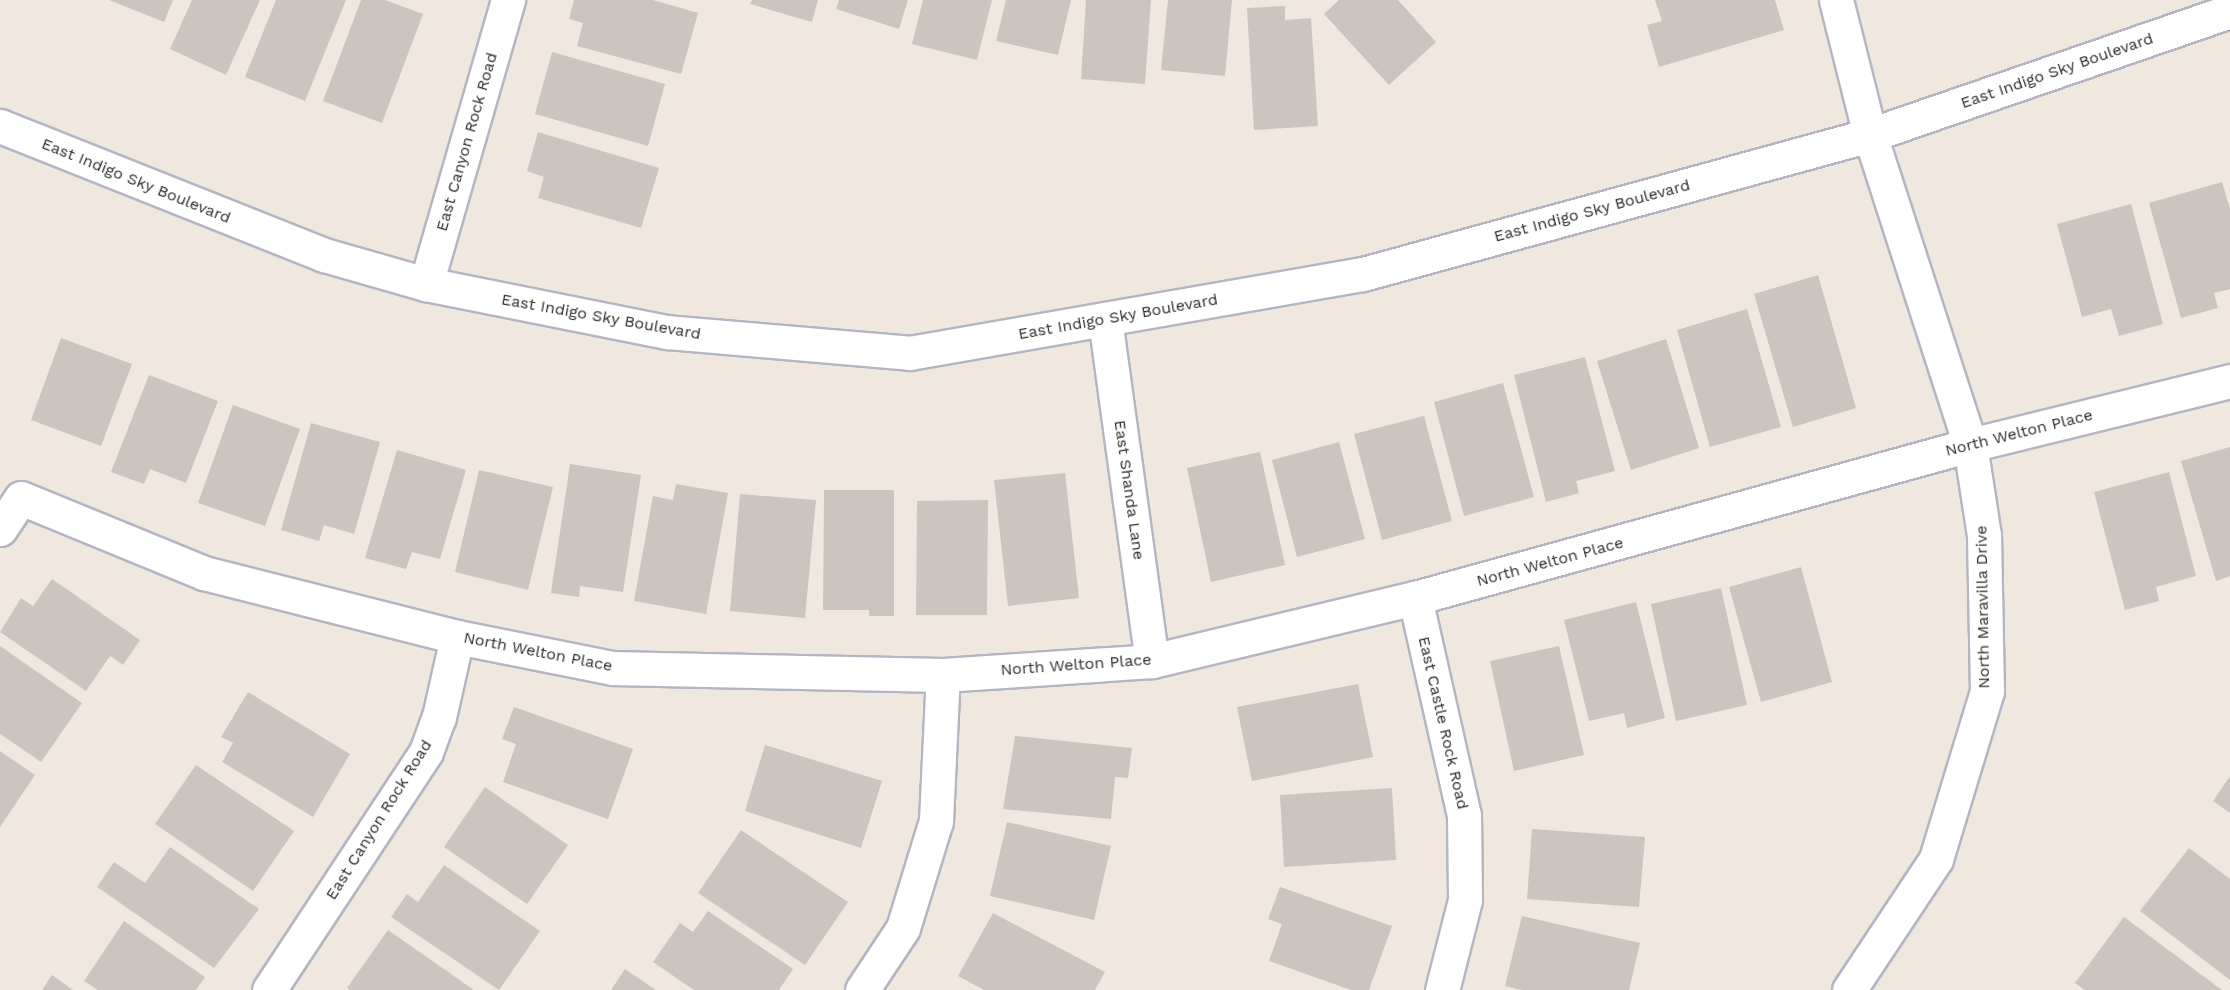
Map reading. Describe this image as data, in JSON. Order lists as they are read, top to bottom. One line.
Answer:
{"streets":{"street":["East Indigo Sky Boulevard","East Canyon Rock Road","North Welton Place","East Shanda Lane","North Maravilla Drive","East Castle Rock Road"]},"crossings":[["East Indigo Sky Boulevard","East Canyon Rock Road"],["East Indigo Sky Boulevard","East Shanda Lane"],["East Indigo Sky Boulevard","North Maravilla Drive"],["East Canyon Rock Road","North Welton Place"],["North Welton Place","East Shanda Lane"],["North Welton Place","North Maravilla Drive"],["North Welton Place","East Castle Rock Road"]]}
